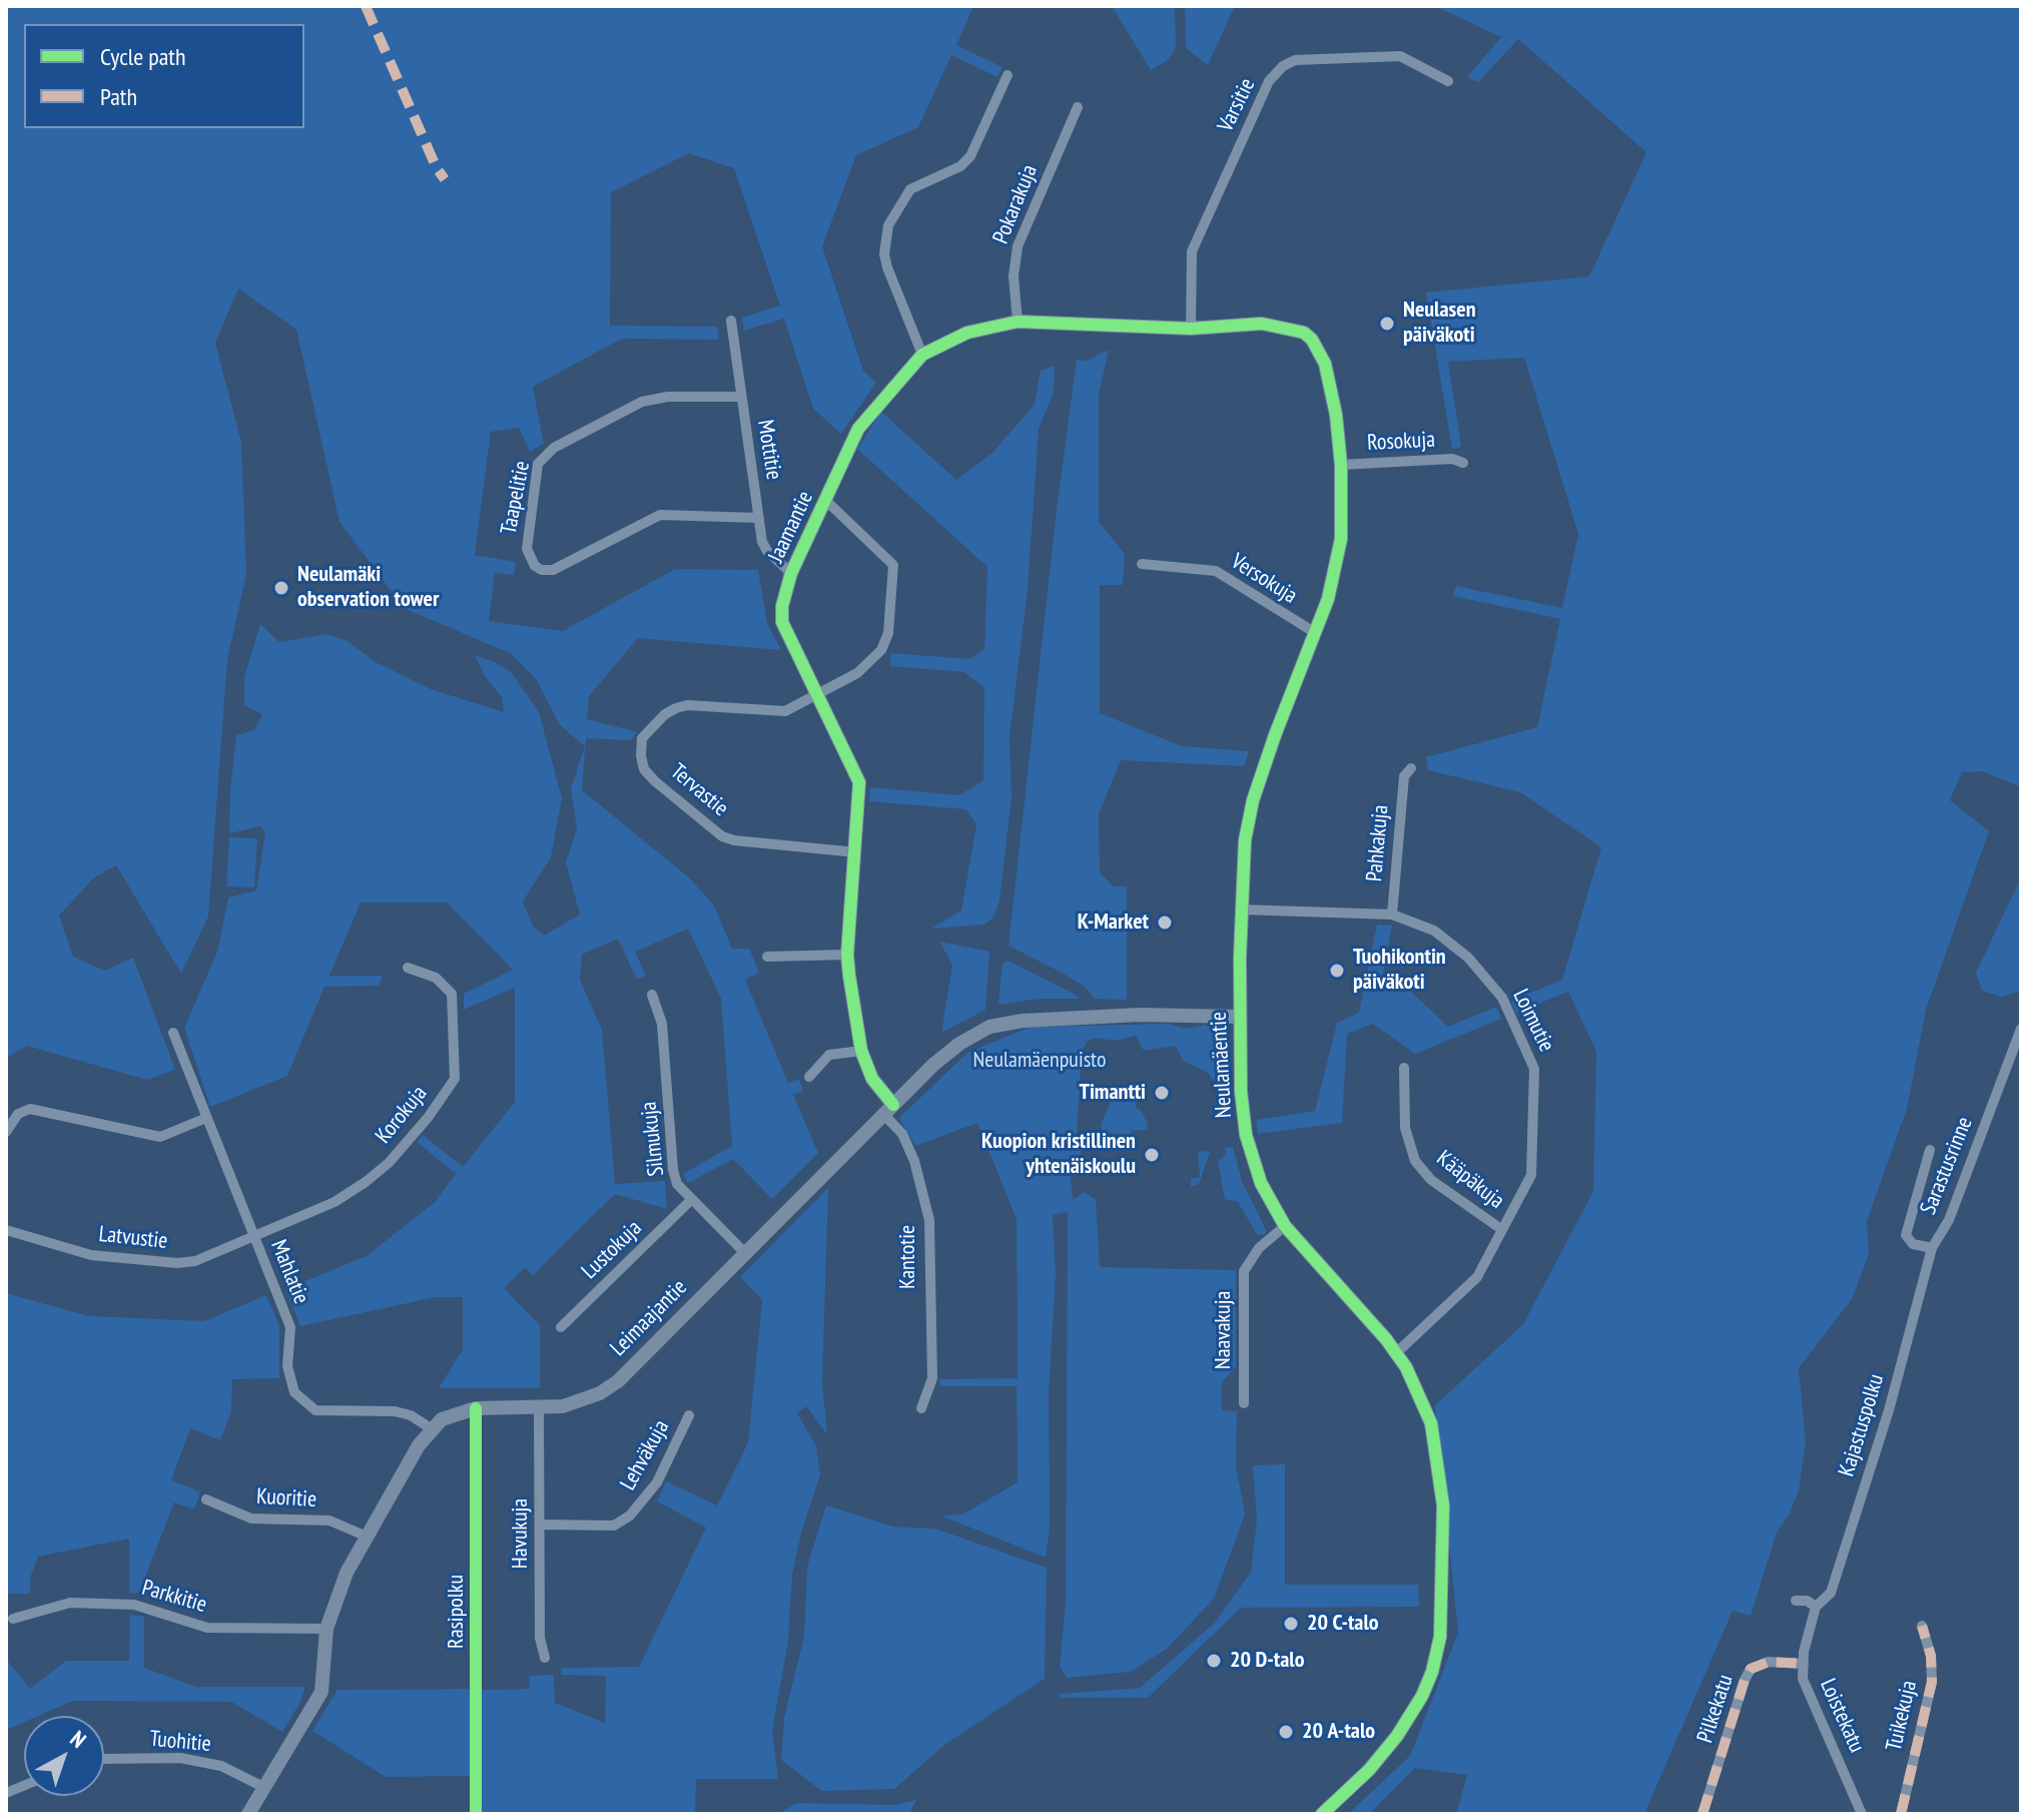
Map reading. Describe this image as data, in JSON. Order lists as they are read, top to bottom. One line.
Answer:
{"streets":{"street":["Varsitie","Pokarakuja","Rosokuja","Mottitie","Taapelitie","Jaamantie","Versokuja","Tervastie","Pahkakuja","Loimutie","Neulamäentie","Korokuja","Silmukuja","Sarastusrinne","Kääpäkuja","Latvustie","Lustokuja","Kantotie","Mahlatie","Leimaajantie","Naavakuja","Kajastuspolku","Lehväkuja","Kuoritie","Havukuja","Parkkitie","Pilkekatu","Loistekatu","Tuikekuja","Tuohitie"],"cycle path":["Rasipolku"]},"crossings":[["Varsitie","Jaamantie"],["Pokarakuja","Jaamantie"],["Rosokuja","Neulamäentie"],["Mottitie","Taapelitie"],["Mottitie","Jaamantie"],["Jaamantie","Tervastie"],["Jaamantie","Neulamäentie"],["Jaamantie","Kantotie"],["Jaamantie","Leimaajantie"],["Versokuja","Neulamäentie"],["Pahkakuja","Loimutie"],["Loimutie","Neulamäentie"],["Loimutie","Kääpäkuja"],["Neulamäentie","Leimaajantie"],["Neulamäentie","Naavakuja"],["Korokuja","Latvustie"],["Korokuja","Mahlatie"],["Silmukuja","Lustokuja"],["Silmukuja","Leimaajantie"],["Sarastusrinne","Kajastuspolku"],["Latvustie","Mahlatie"],["Kantotie","Leimaajantie"],["Mahlatie","Leimaajantie"],["Leimaajantie","Havukuja"],["Kajastuspolku","Loistekatu"],["Lehväkuja","Havukuja"],["Pilkekatu","Loistekatu"]],"parks":["Neulamäenpuisto"],"places":["Neulasen päiväkoti","Neulamäki observation tower","K-Market","Tuohikontin päiväkoti","Timantti","Kuopion kristillinen yhtenäiskoulu","20 C-talo","20 D-talo","20 A-talo"],"legend":["Cycle path","Path"],"north":"top right"}
